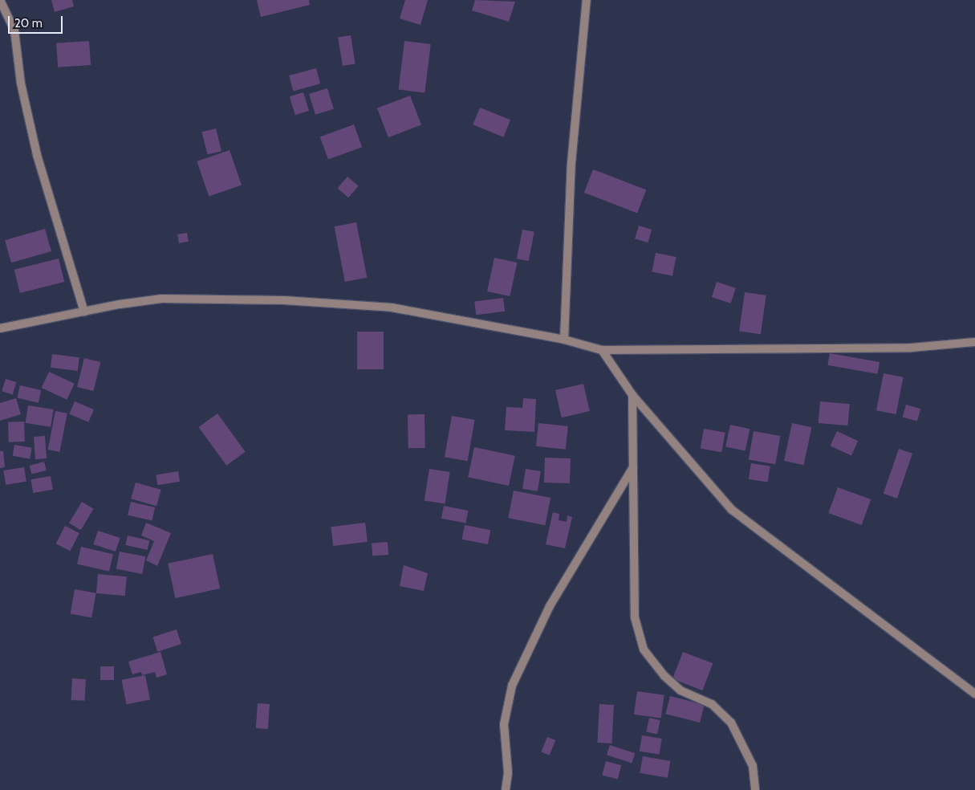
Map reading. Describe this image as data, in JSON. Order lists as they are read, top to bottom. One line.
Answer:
{"scale_bar":"20 m"}
